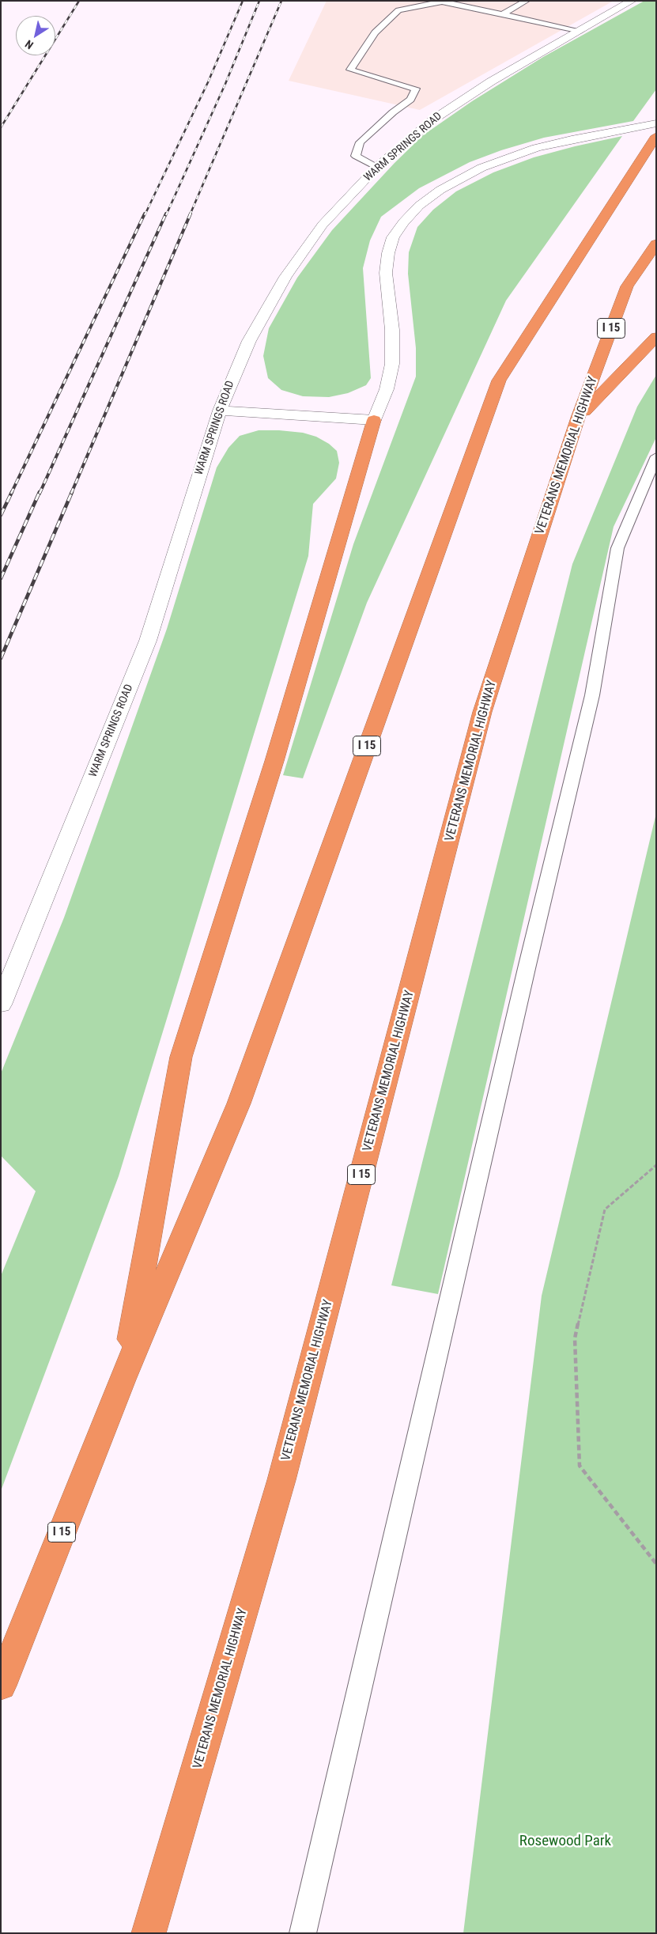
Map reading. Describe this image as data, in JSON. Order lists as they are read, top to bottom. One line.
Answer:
{"streets":{"highway":["I 15","VETERANS MEMORIAL HIGHWAY"],"street":["WARM SPRINGS ROAD"]},"parks":["Rosewood Park"],"north":"bottom left"}
